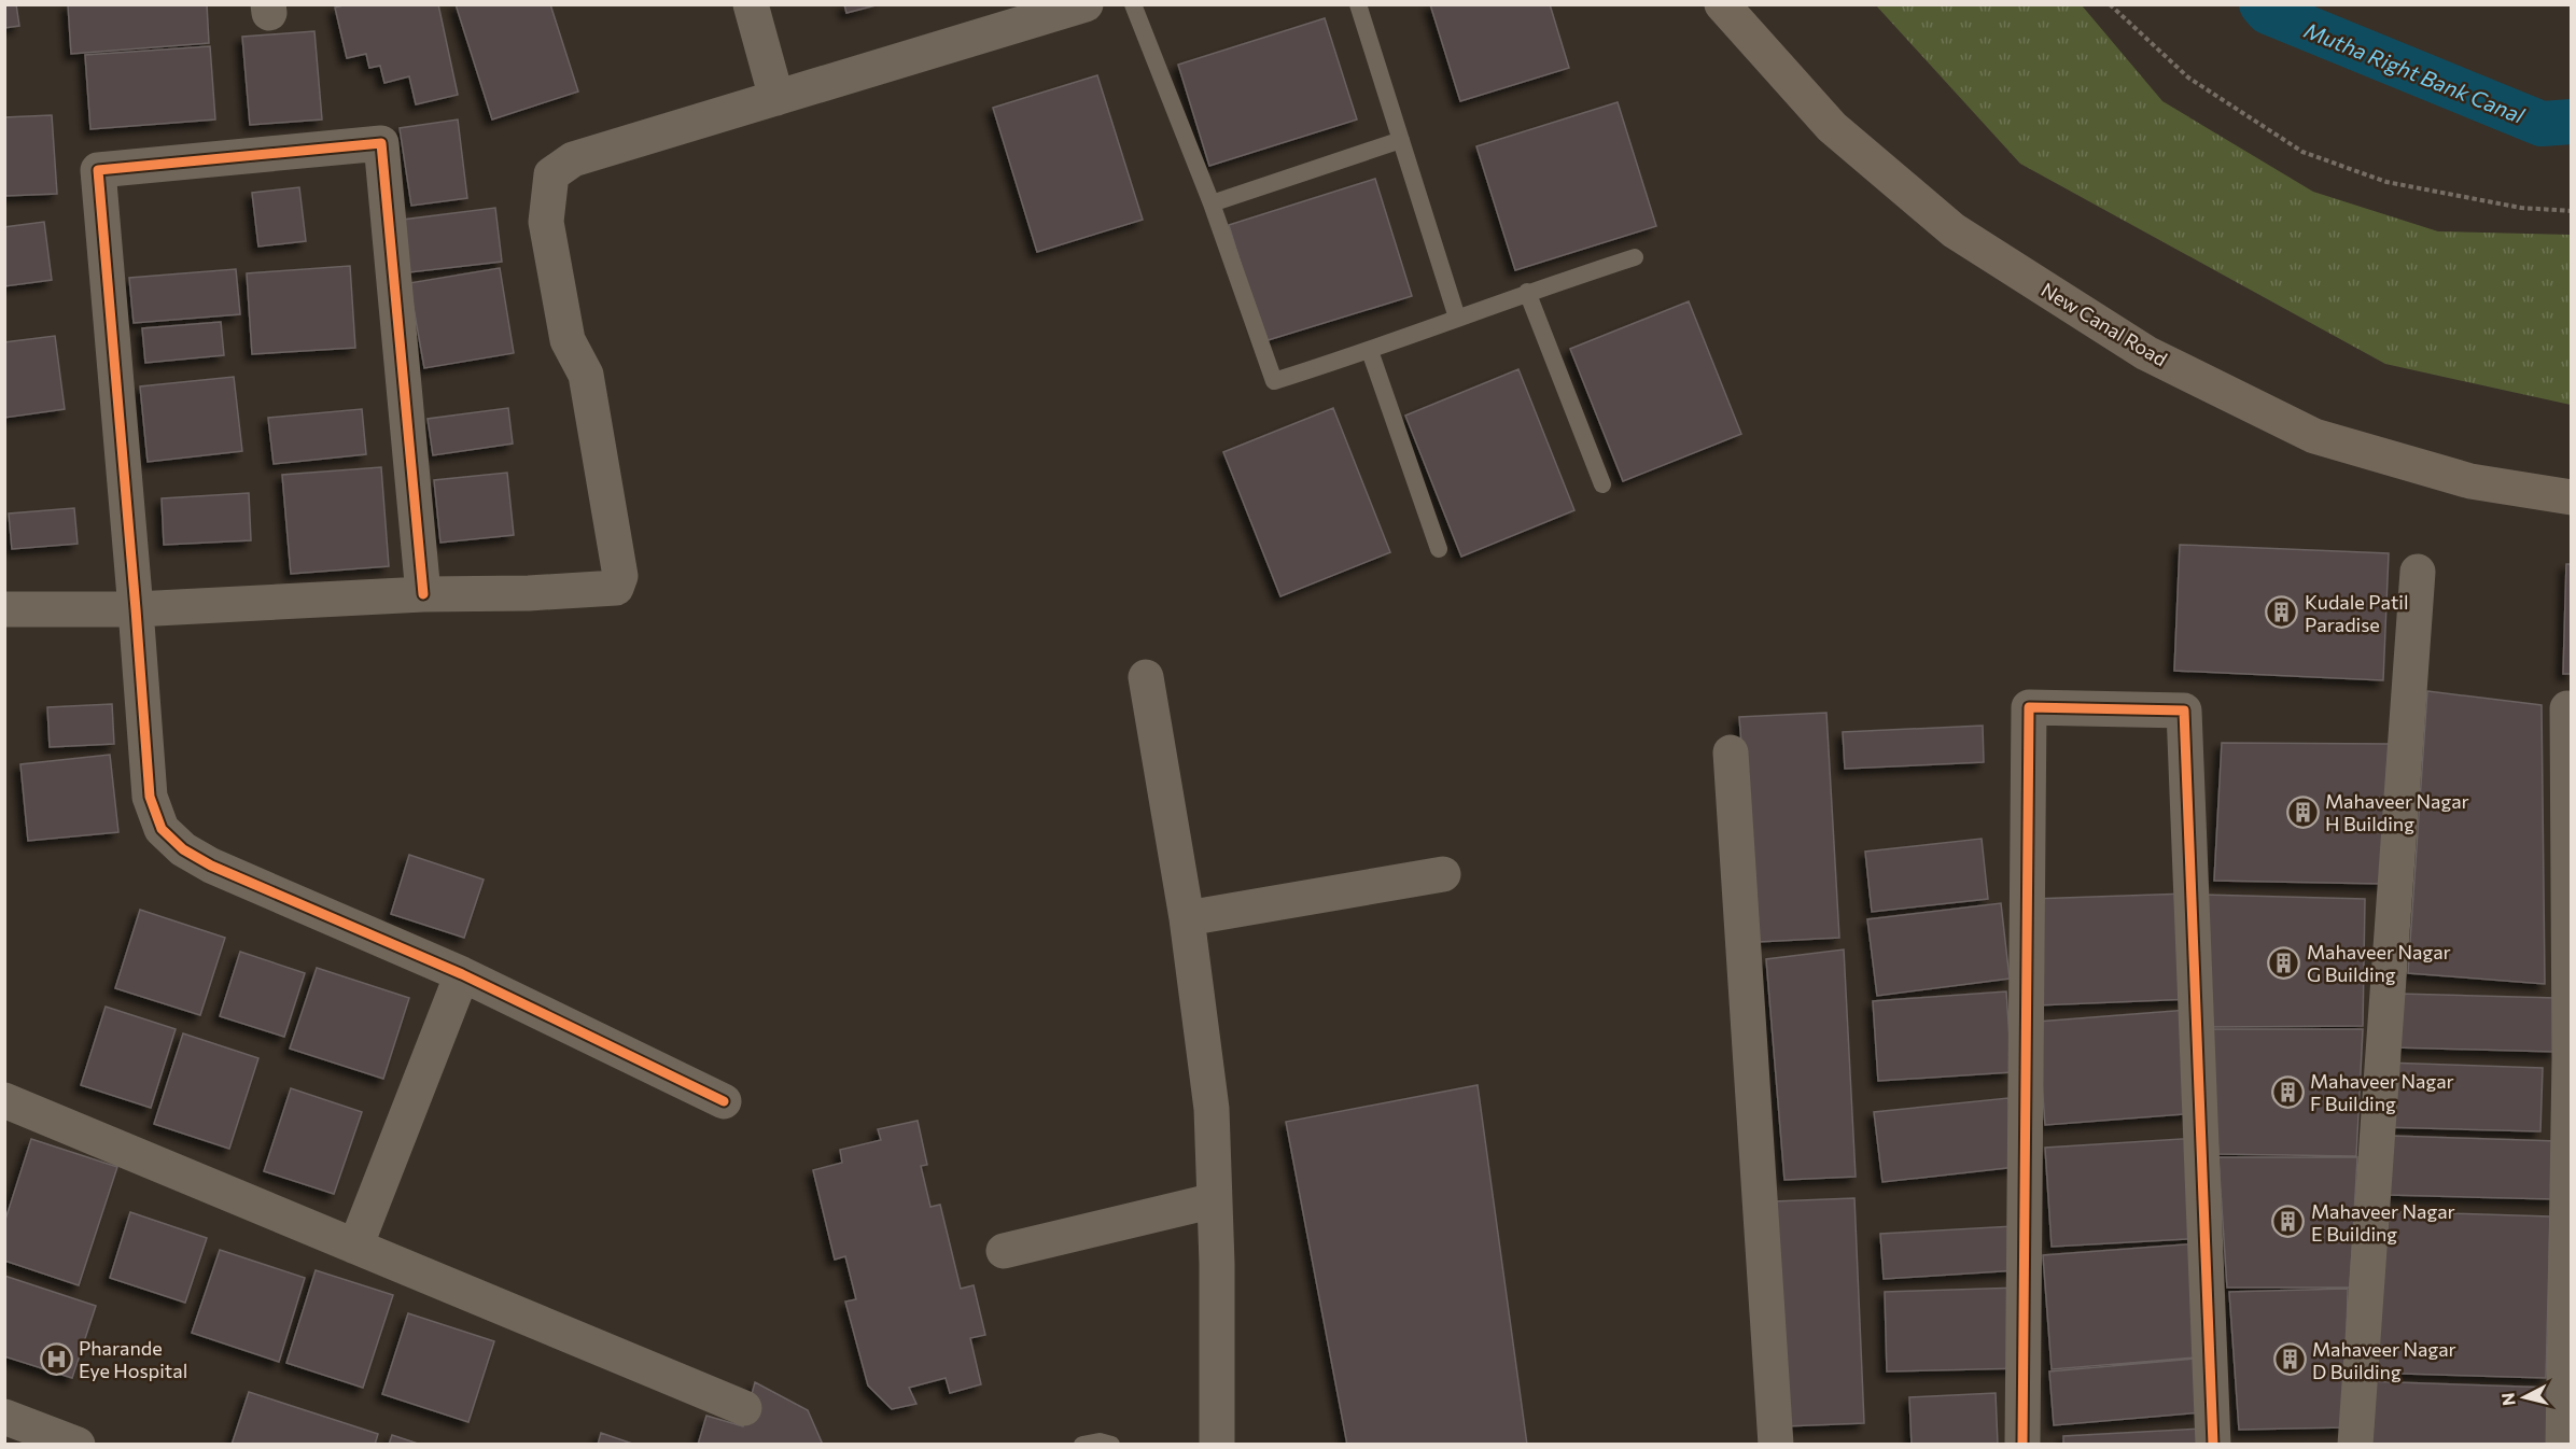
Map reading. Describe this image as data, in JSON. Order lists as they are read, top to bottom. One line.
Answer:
{"streets":{"street":["New Canal Road"]},"water":["Mutha Right Bank Canal"],"places":{"building":["Kudale Patil Paradise","Mahaveer Nagar H Building","Mahaveer Nagar G Building","Mahaveer Nagar F Building","Mahaveer Nagar E Building","Mahaveer Nagar D Building"],"hospital":["Pharande Eye Hospital"]},"north":"left"}
